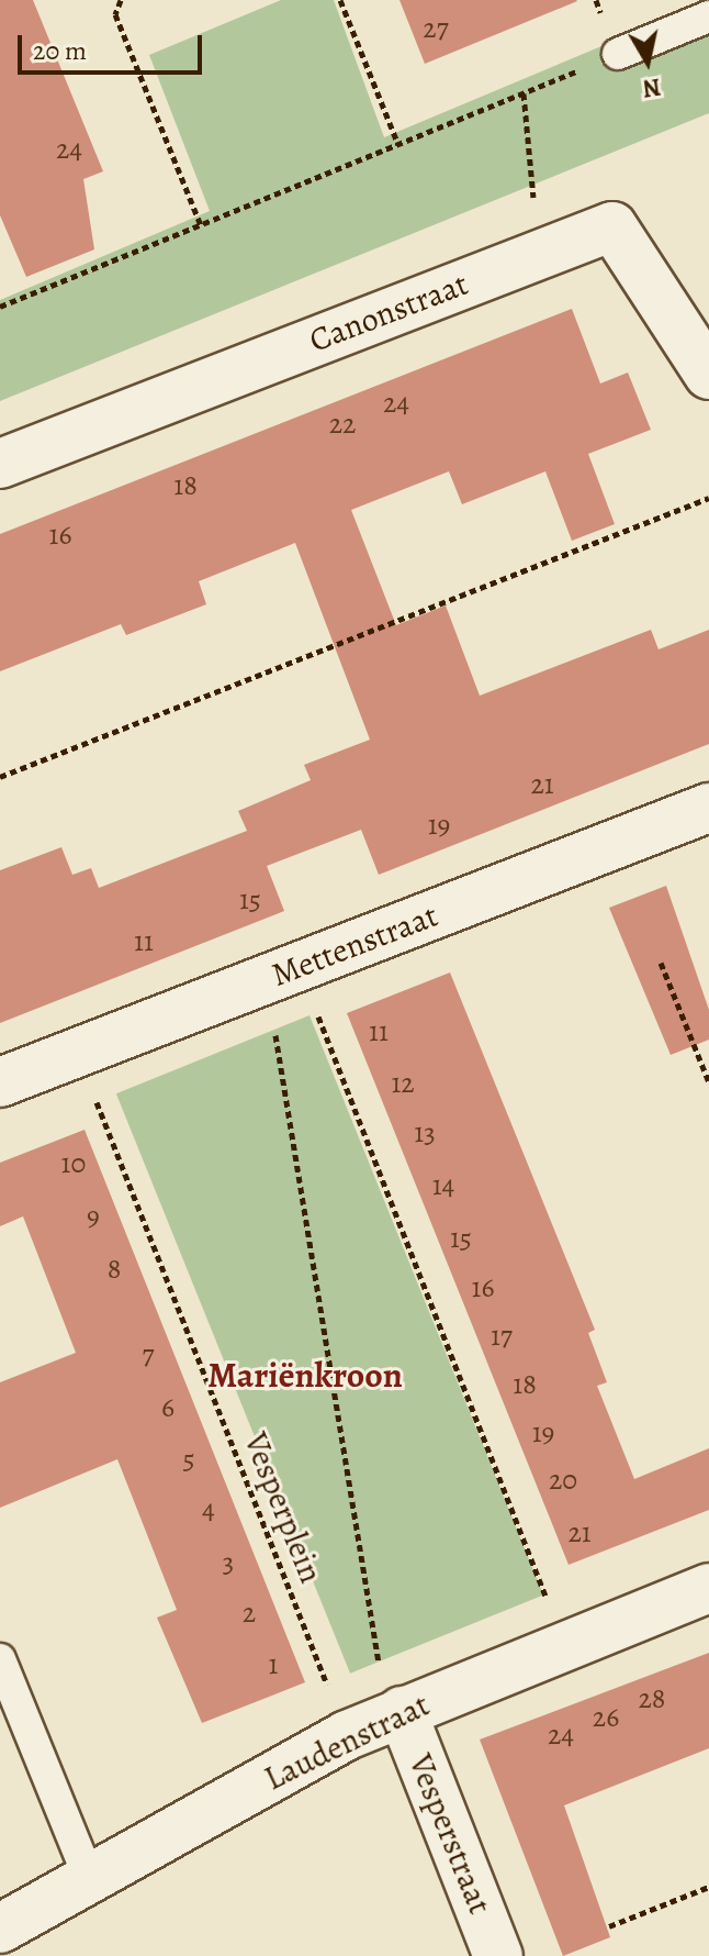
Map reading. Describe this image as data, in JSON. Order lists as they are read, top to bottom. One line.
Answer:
{"streets":{"street":["Canonstraat","Mettenstraat","Laudenstraat","Vesperstraat"],"path":["Vesperplein"]},"crossings":[["Mettenstraat","Vesperplein"],["Vesperplein","Laudenstraat"],["Laudenstraat","Vesperstraat"]],"districts":["Mariënkroon"],"house_numbers":["27","24","24","22","18","16","21","19","15","11","11","12","13","10","14","9","15","8","16","17","7","18","6","19","5","20","4","21","3","2","1","28","26","24"],"scale_bar":"20 m","north":"bottom"}
